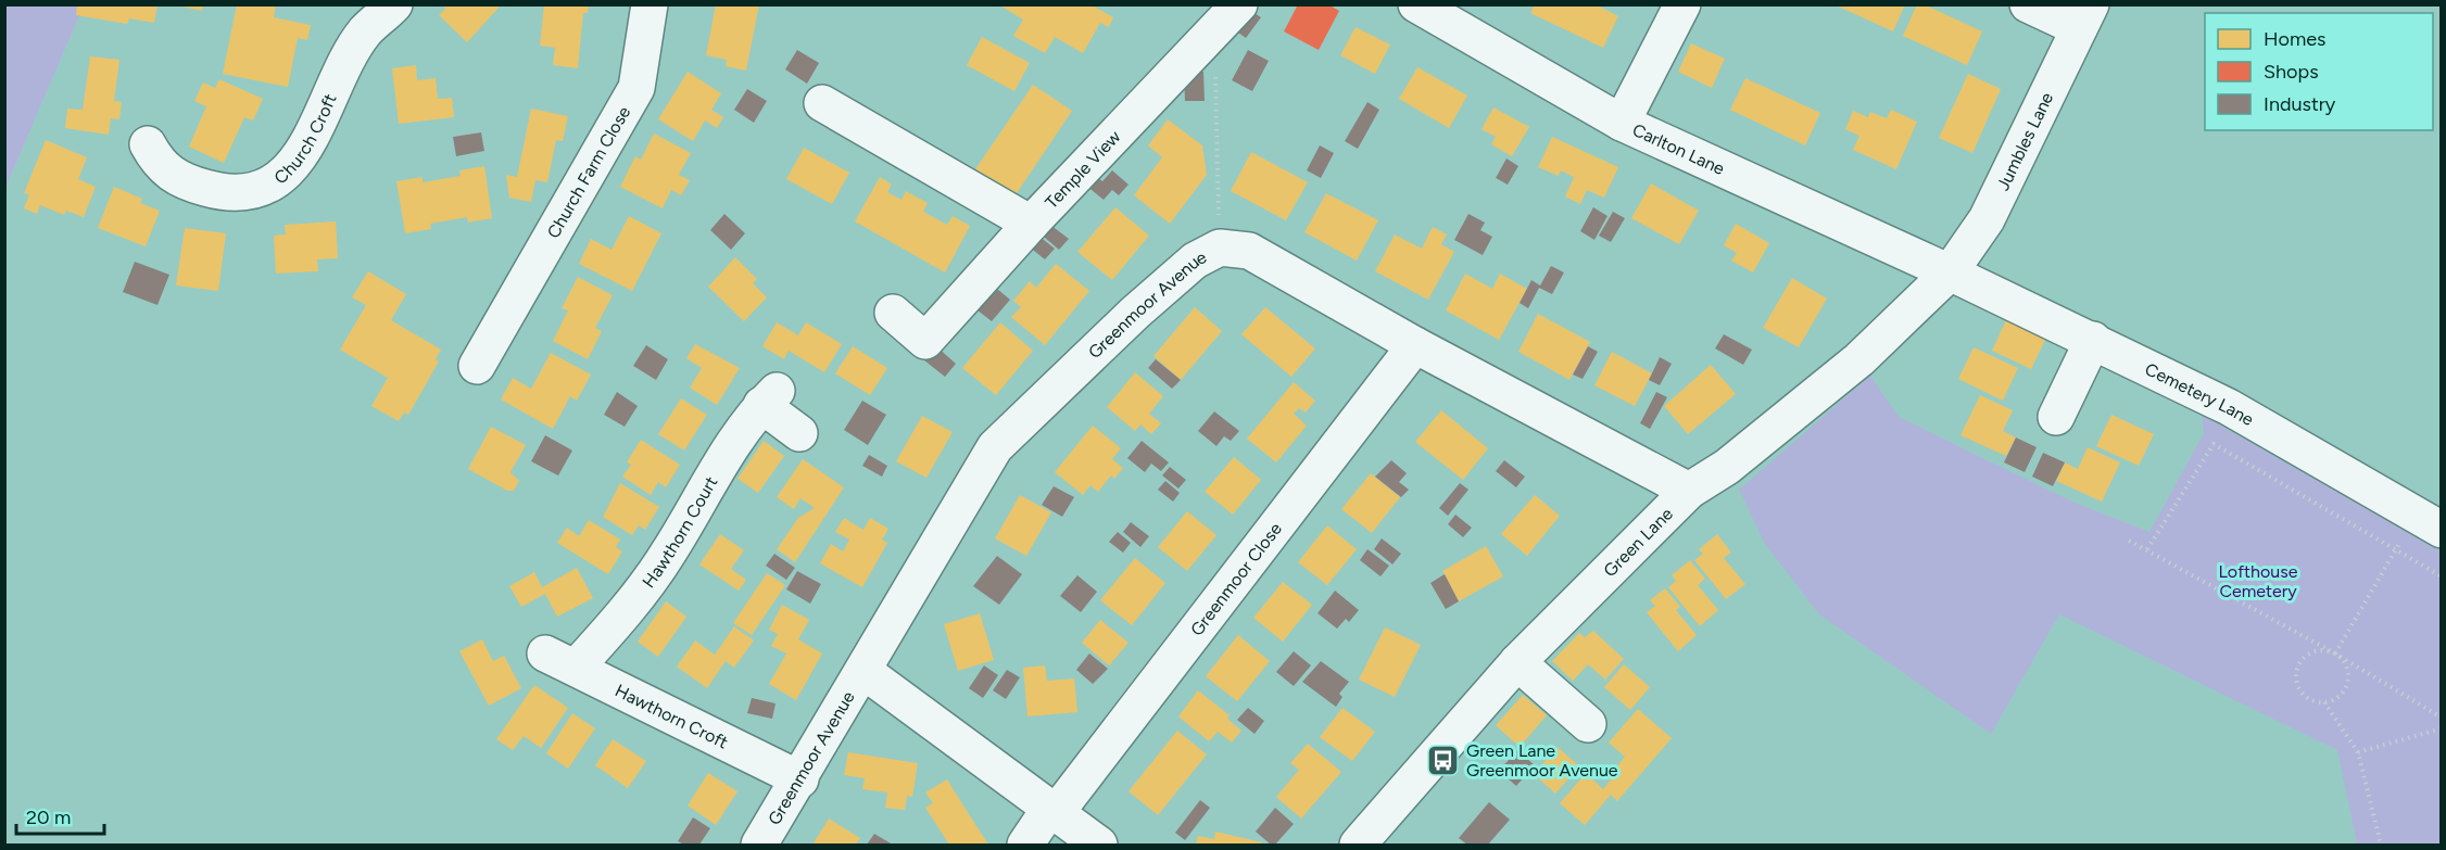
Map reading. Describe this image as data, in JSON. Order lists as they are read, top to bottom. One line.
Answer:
{"streets":{"street":["Church Croft","Jumbles Lane","Carlton Lane","Temple View","Church Farm Close","Greenmoor Avenue","Cemetery Lane","Hawthorn Court","Green Lane","Greenmoor Close","Hawthorn Croft"]},"crossings":[["Jumbles Lane","Carlton Lane"],["Jumbles Lane","Cemetery Lane"],["Jumbles Lane","Green Lane"],["Carlton Lane","Cemetery Lane"],["Carlton Lane","Green Lane"],["Greenmoor Avenue","Green Lane"],["Greenmoor Avenue","Greenmoor Close"],["Greenmoor Avenue","Hawthorn Croft"],["Cemetery Lane","Green Lane"],["Hawthorn Court","Hawthorn Croft"]],"parks":["Lofthouse Cemetery"],"places":{"bus stop":["Green Lane Greenmoor Avenue"]},"legend":["Homes","Shops","Industry"],"scale_bar":"20 m"}
